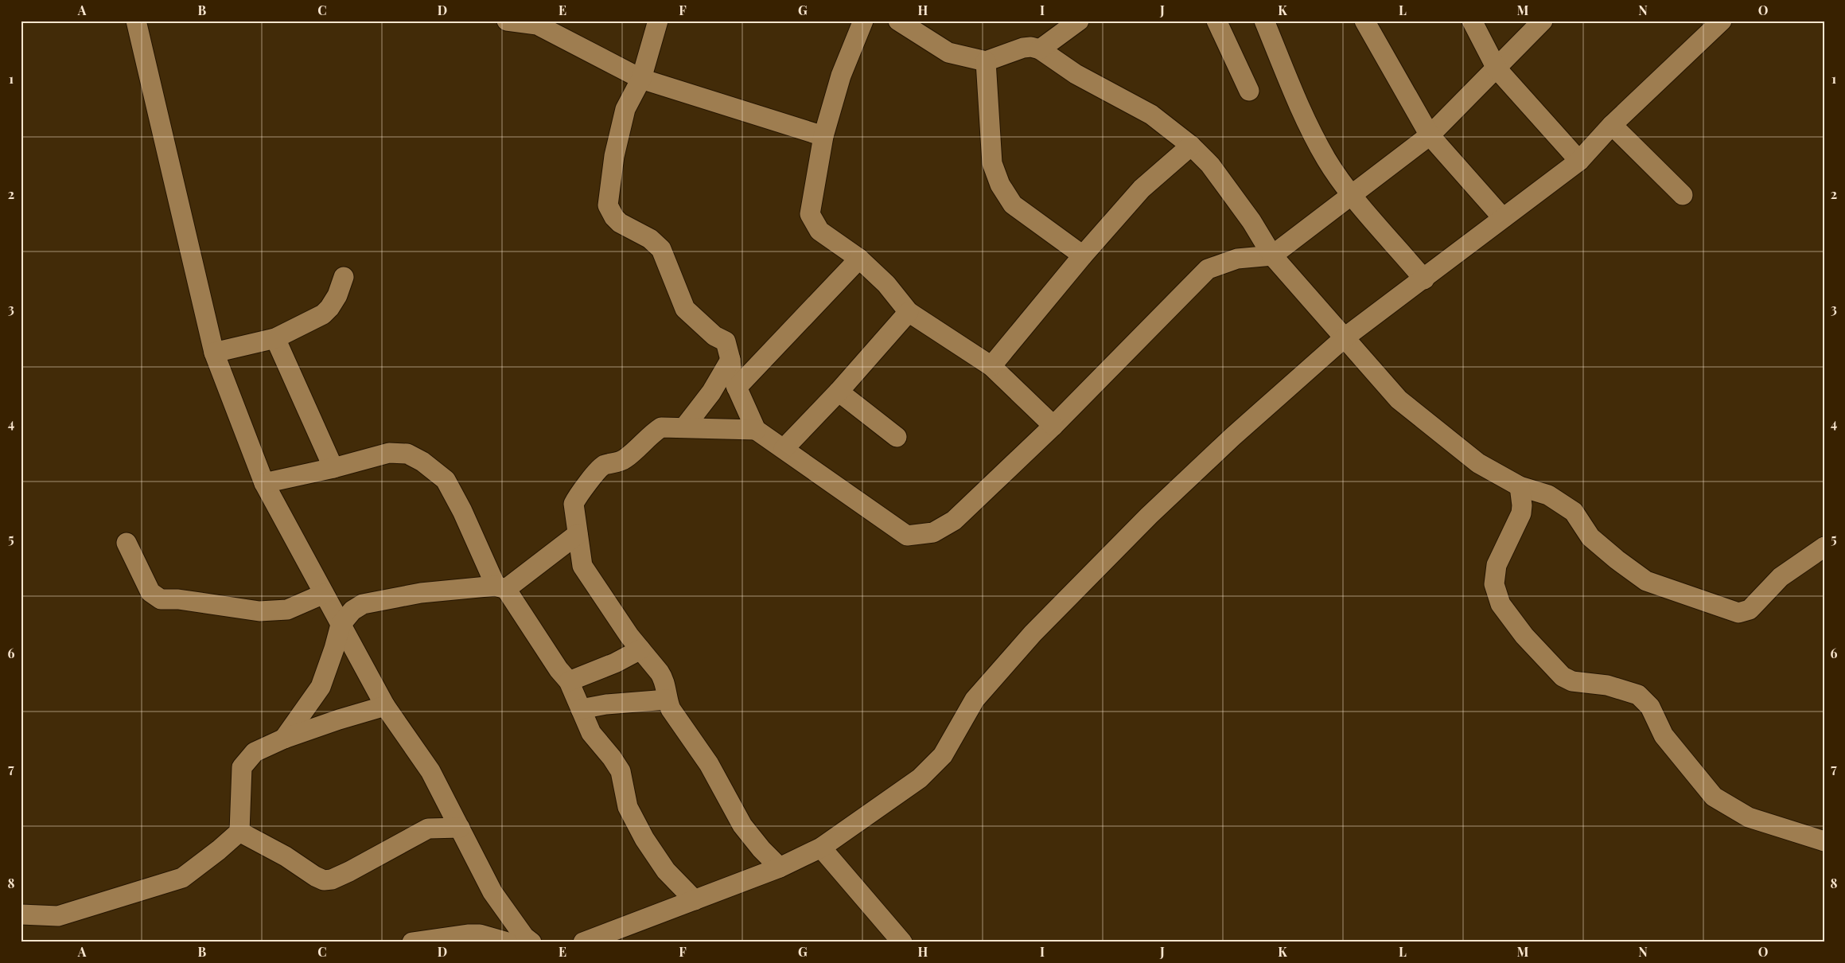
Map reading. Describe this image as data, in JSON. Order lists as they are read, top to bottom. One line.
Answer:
{"grid":{"columns":["A","B","C","D","E","F","G","H","I","J","K","L","M","N","O"],"rows":["1","2","3","4","5","6","7","8"]}}
